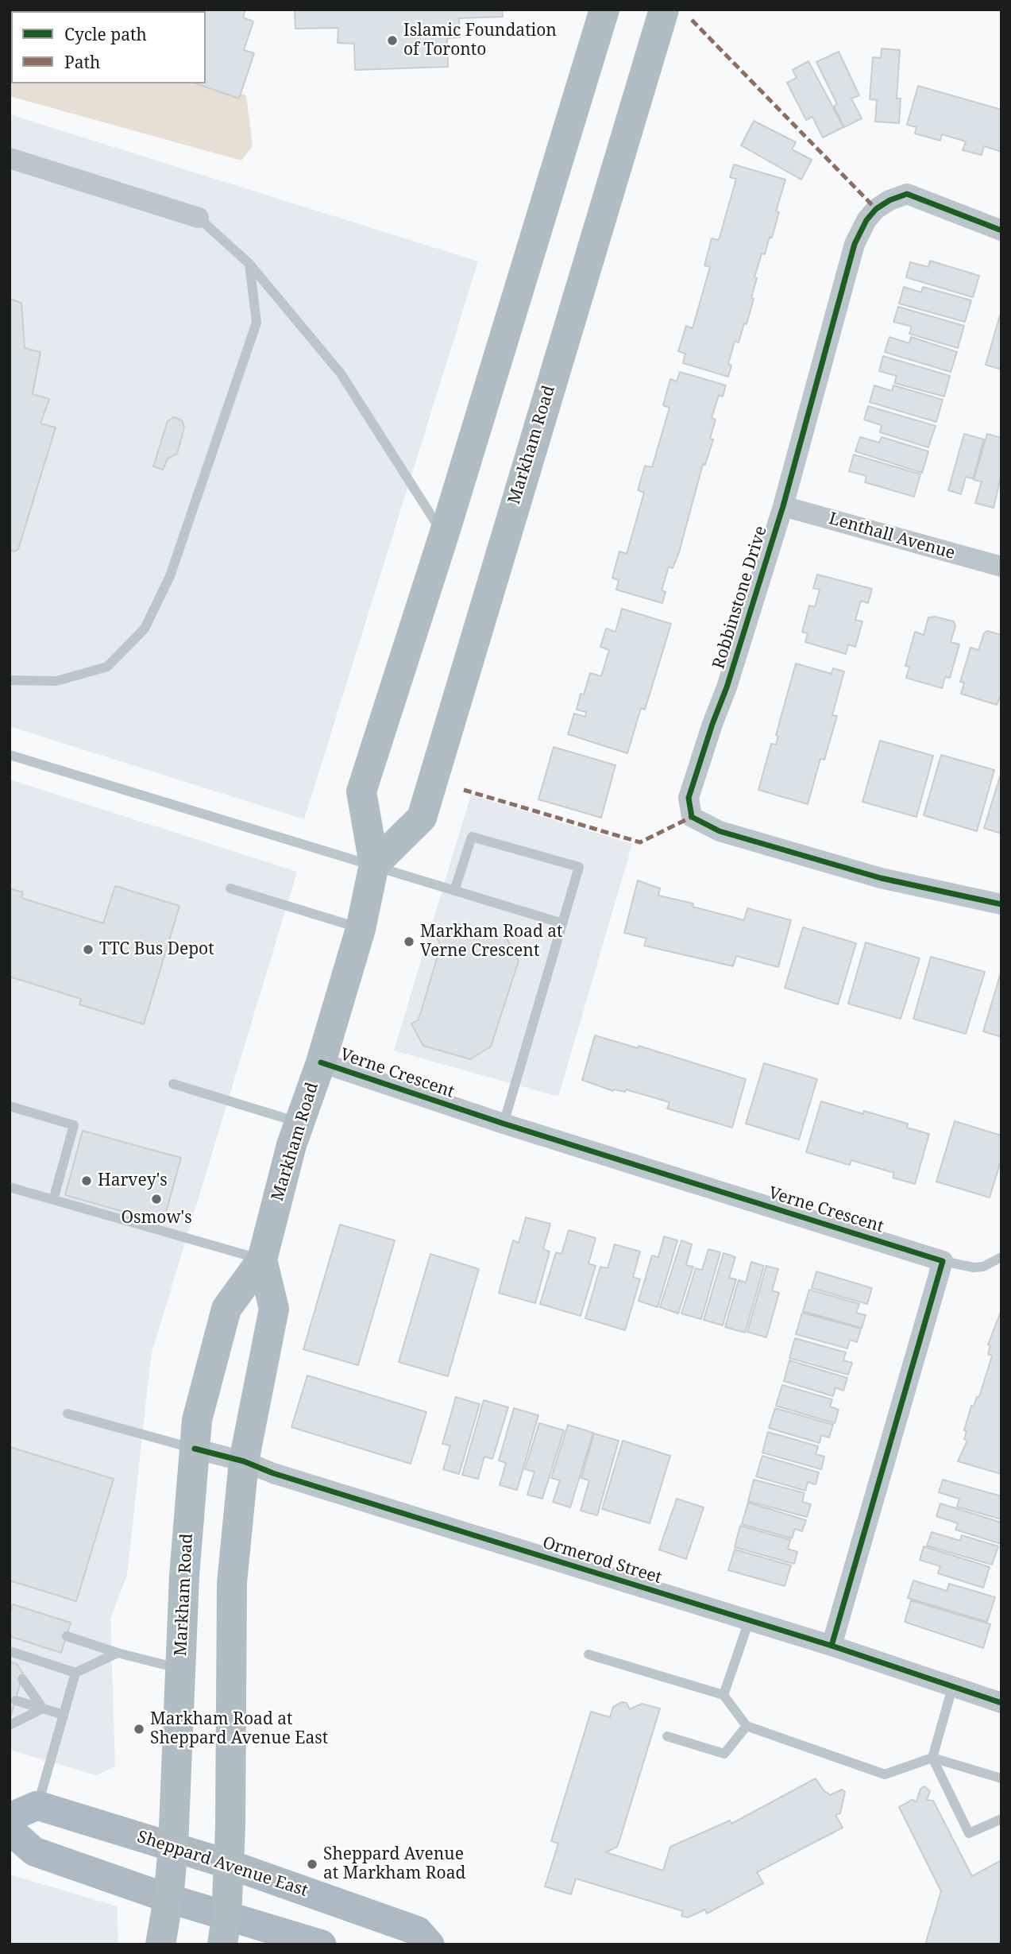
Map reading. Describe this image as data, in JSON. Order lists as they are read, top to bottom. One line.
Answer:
{"streets":{"main road":["Markham Road","Sheppard Avenue East"],"street":["Lenthall Avenue","Robbinstone Drive","Verne Crescent","Ormerod Street"]},"crossings":[["Markham Road","Verne Crescent"],["Markham Road","Ormerod Street"],["Markham Road","Sheppard Avenue East"],["Lenthall Avenue","Robbinstone Drive"]],"places":["Islamic Foundation of Toronto","Markham Road at Verne Crescent","TTC Bus Depot","Harvey's","Osmow's","Markham Road at Sheppard Avenue East","Sheppard Avenue at Markham Road"],"legend":["Cycle path","Path"]}
